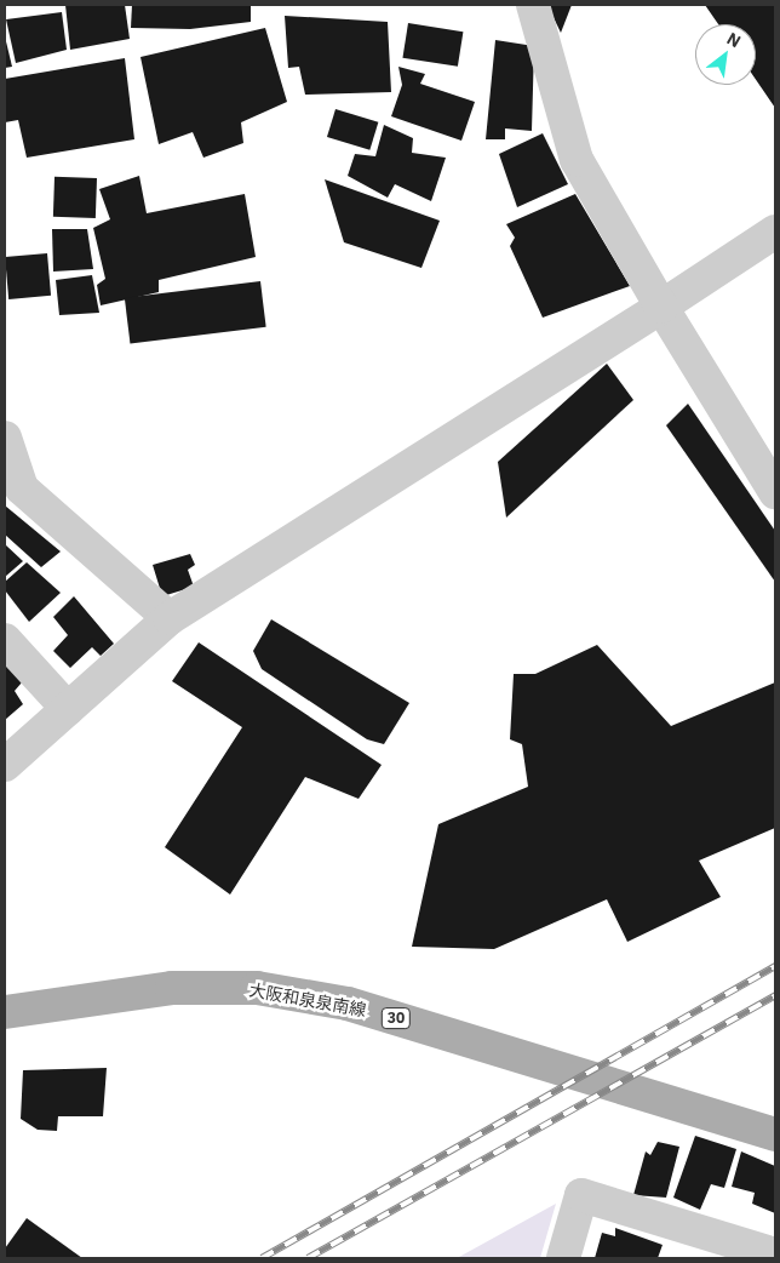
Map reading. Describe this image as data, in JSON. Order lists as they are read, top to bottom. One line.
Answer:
{"streets":{"main road":["大阪和泉泉南線","30"]},"north":"top right"}
